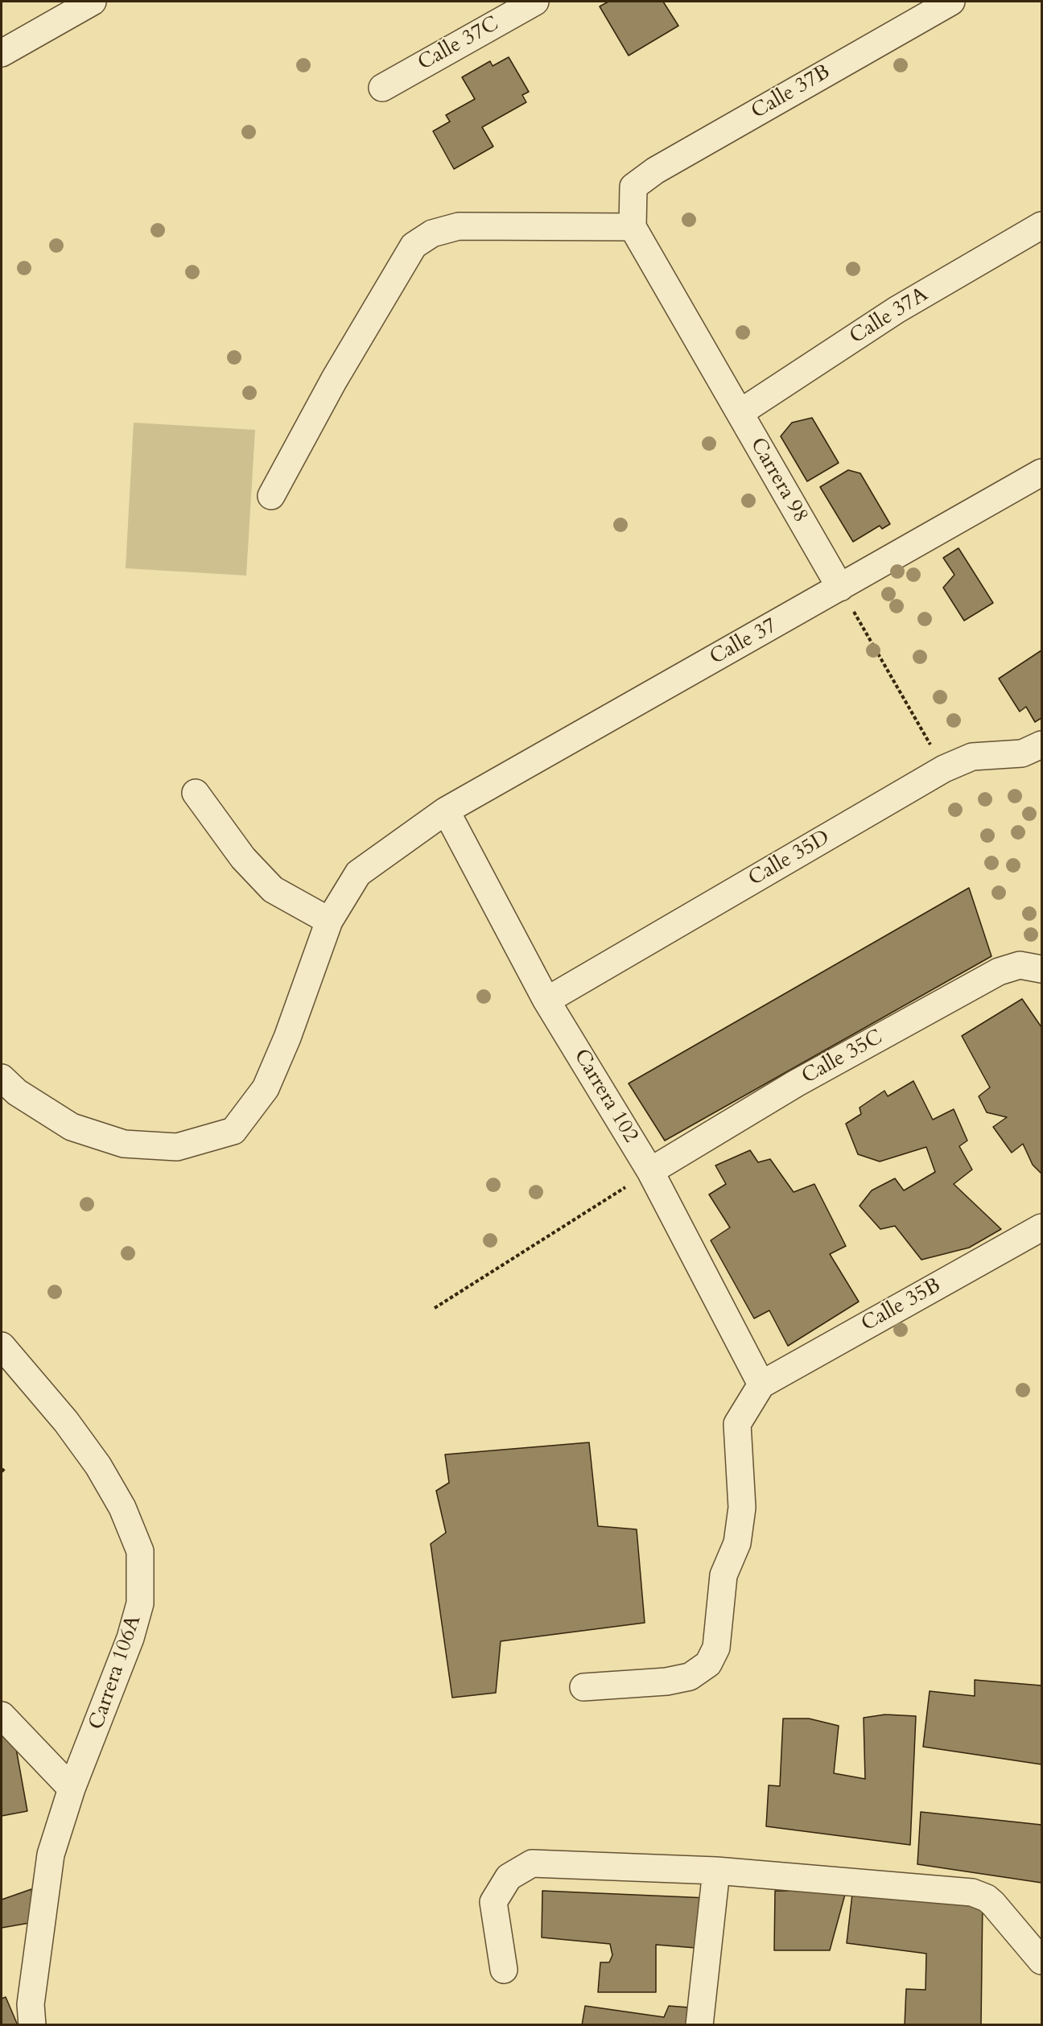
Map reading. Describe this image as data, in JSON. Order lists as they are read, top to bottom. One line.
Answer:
{"streets":{"street":["Calle 37C","Calle 37B","Calle 37A","Carrera 98","Calle 37","Calle 35D","Calle 35C","Carrera 102","Calle 35B","Carrera 106A"]},"crossings":[["Calle 37B","Carrera 98"],["Calle 37A","Carrera 98"],["Carrera 98","Calle 37"],["Calle 37","Carrera 102"],["Calle 35D","Carrera 102"],["Calle 35C","Carrera 102"],["Carrera 102","Calle 35B"]]}
